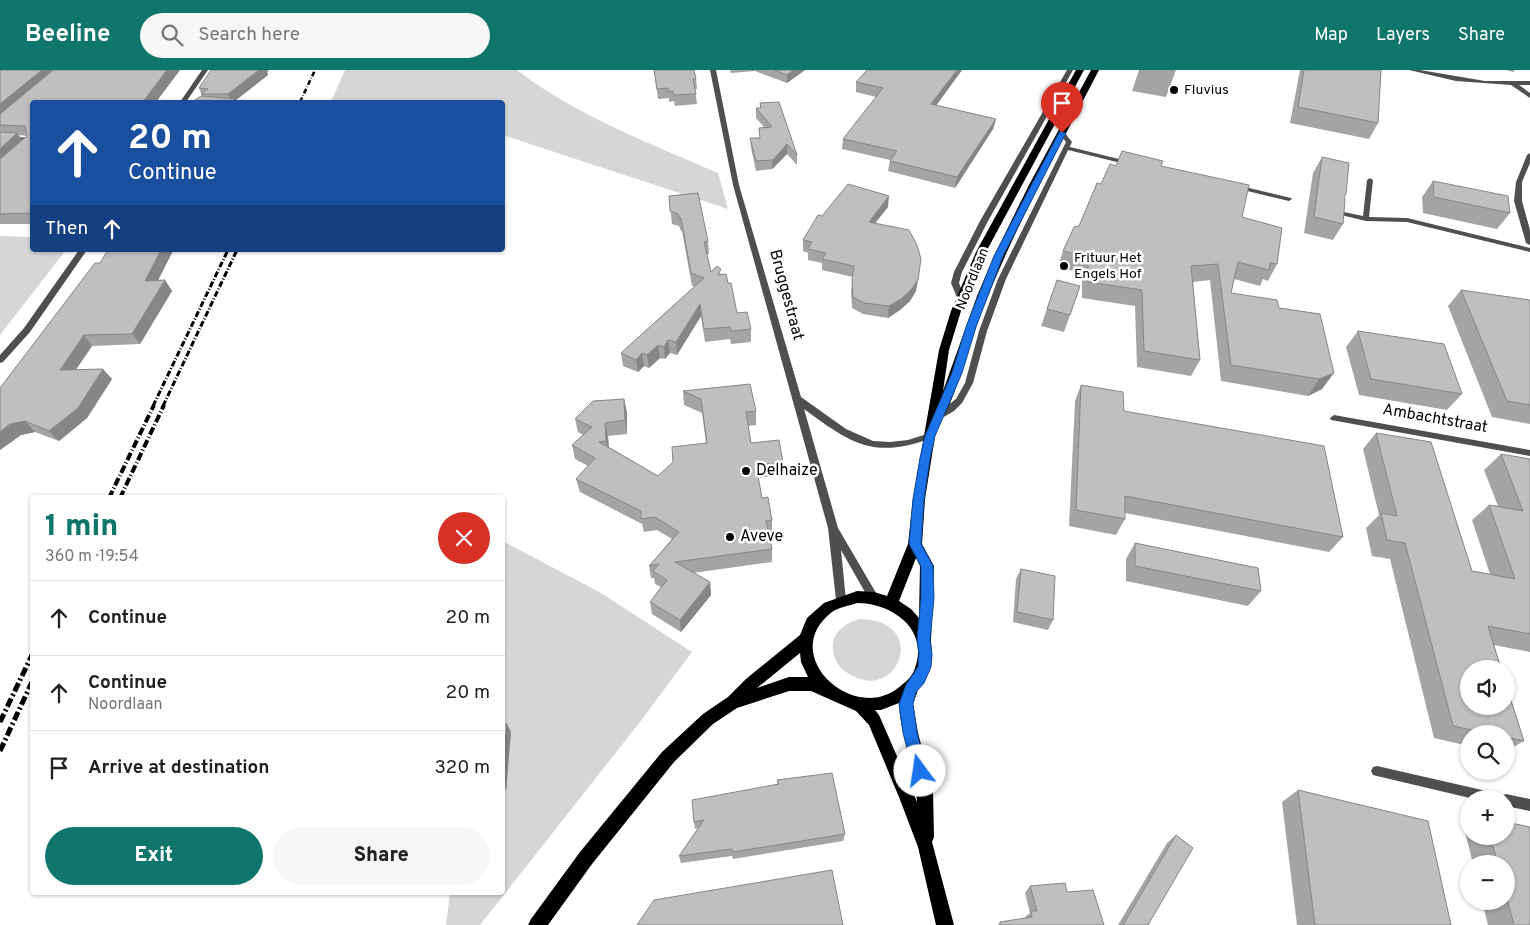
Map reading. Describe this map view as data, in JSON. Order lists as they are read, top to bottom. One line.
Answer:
{"streets":{"main road":["Noordlaan"],"street":["Bruggestraat"],"lane":["Ambachtstraat"]},"crossings":[["Noordlaan","Bruggestraat"]],"places":["Fluvius","Frituur Het Engels Hof","Delhaize","Aveve"],"page":{"header":"Beeline","search":"Search here","nav":["Map","Layers","Share"],"turn":["20 m","Continue"],"then":"Then","heading":["1 min","360 m · 19:54"],"list":[{"name":"Continue","value":"20 m"},{"name":"Continue","note":"Noordlaan","value":"20 m"},{"name":"Arrive at destination","value":"320 m"}],"map_buttons":["+","−"],"buttons":["Exit","Share"]}}
